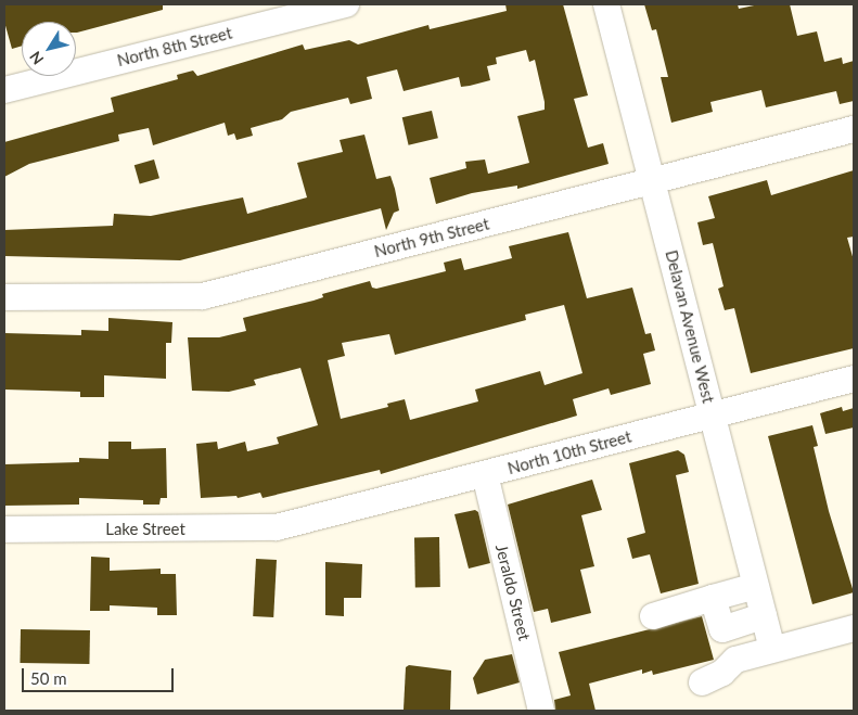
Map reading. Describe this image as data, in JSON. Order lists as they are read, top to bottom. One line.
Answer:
{"streets":{"street":["North 8th Street","North 9th Street","Delavan Avenue West","North 10th Street","Lake Street","Jeraldo Street"]},"crossings":[["North 9th Street","Delavan Avenue West"],["Delavan Avenue West","North 10th Street"],["North 10th Street","Lake Street"],["North 10th Street","Jeraldo Street"]],"scale_bar":"50 m","north":"bottom left"}
